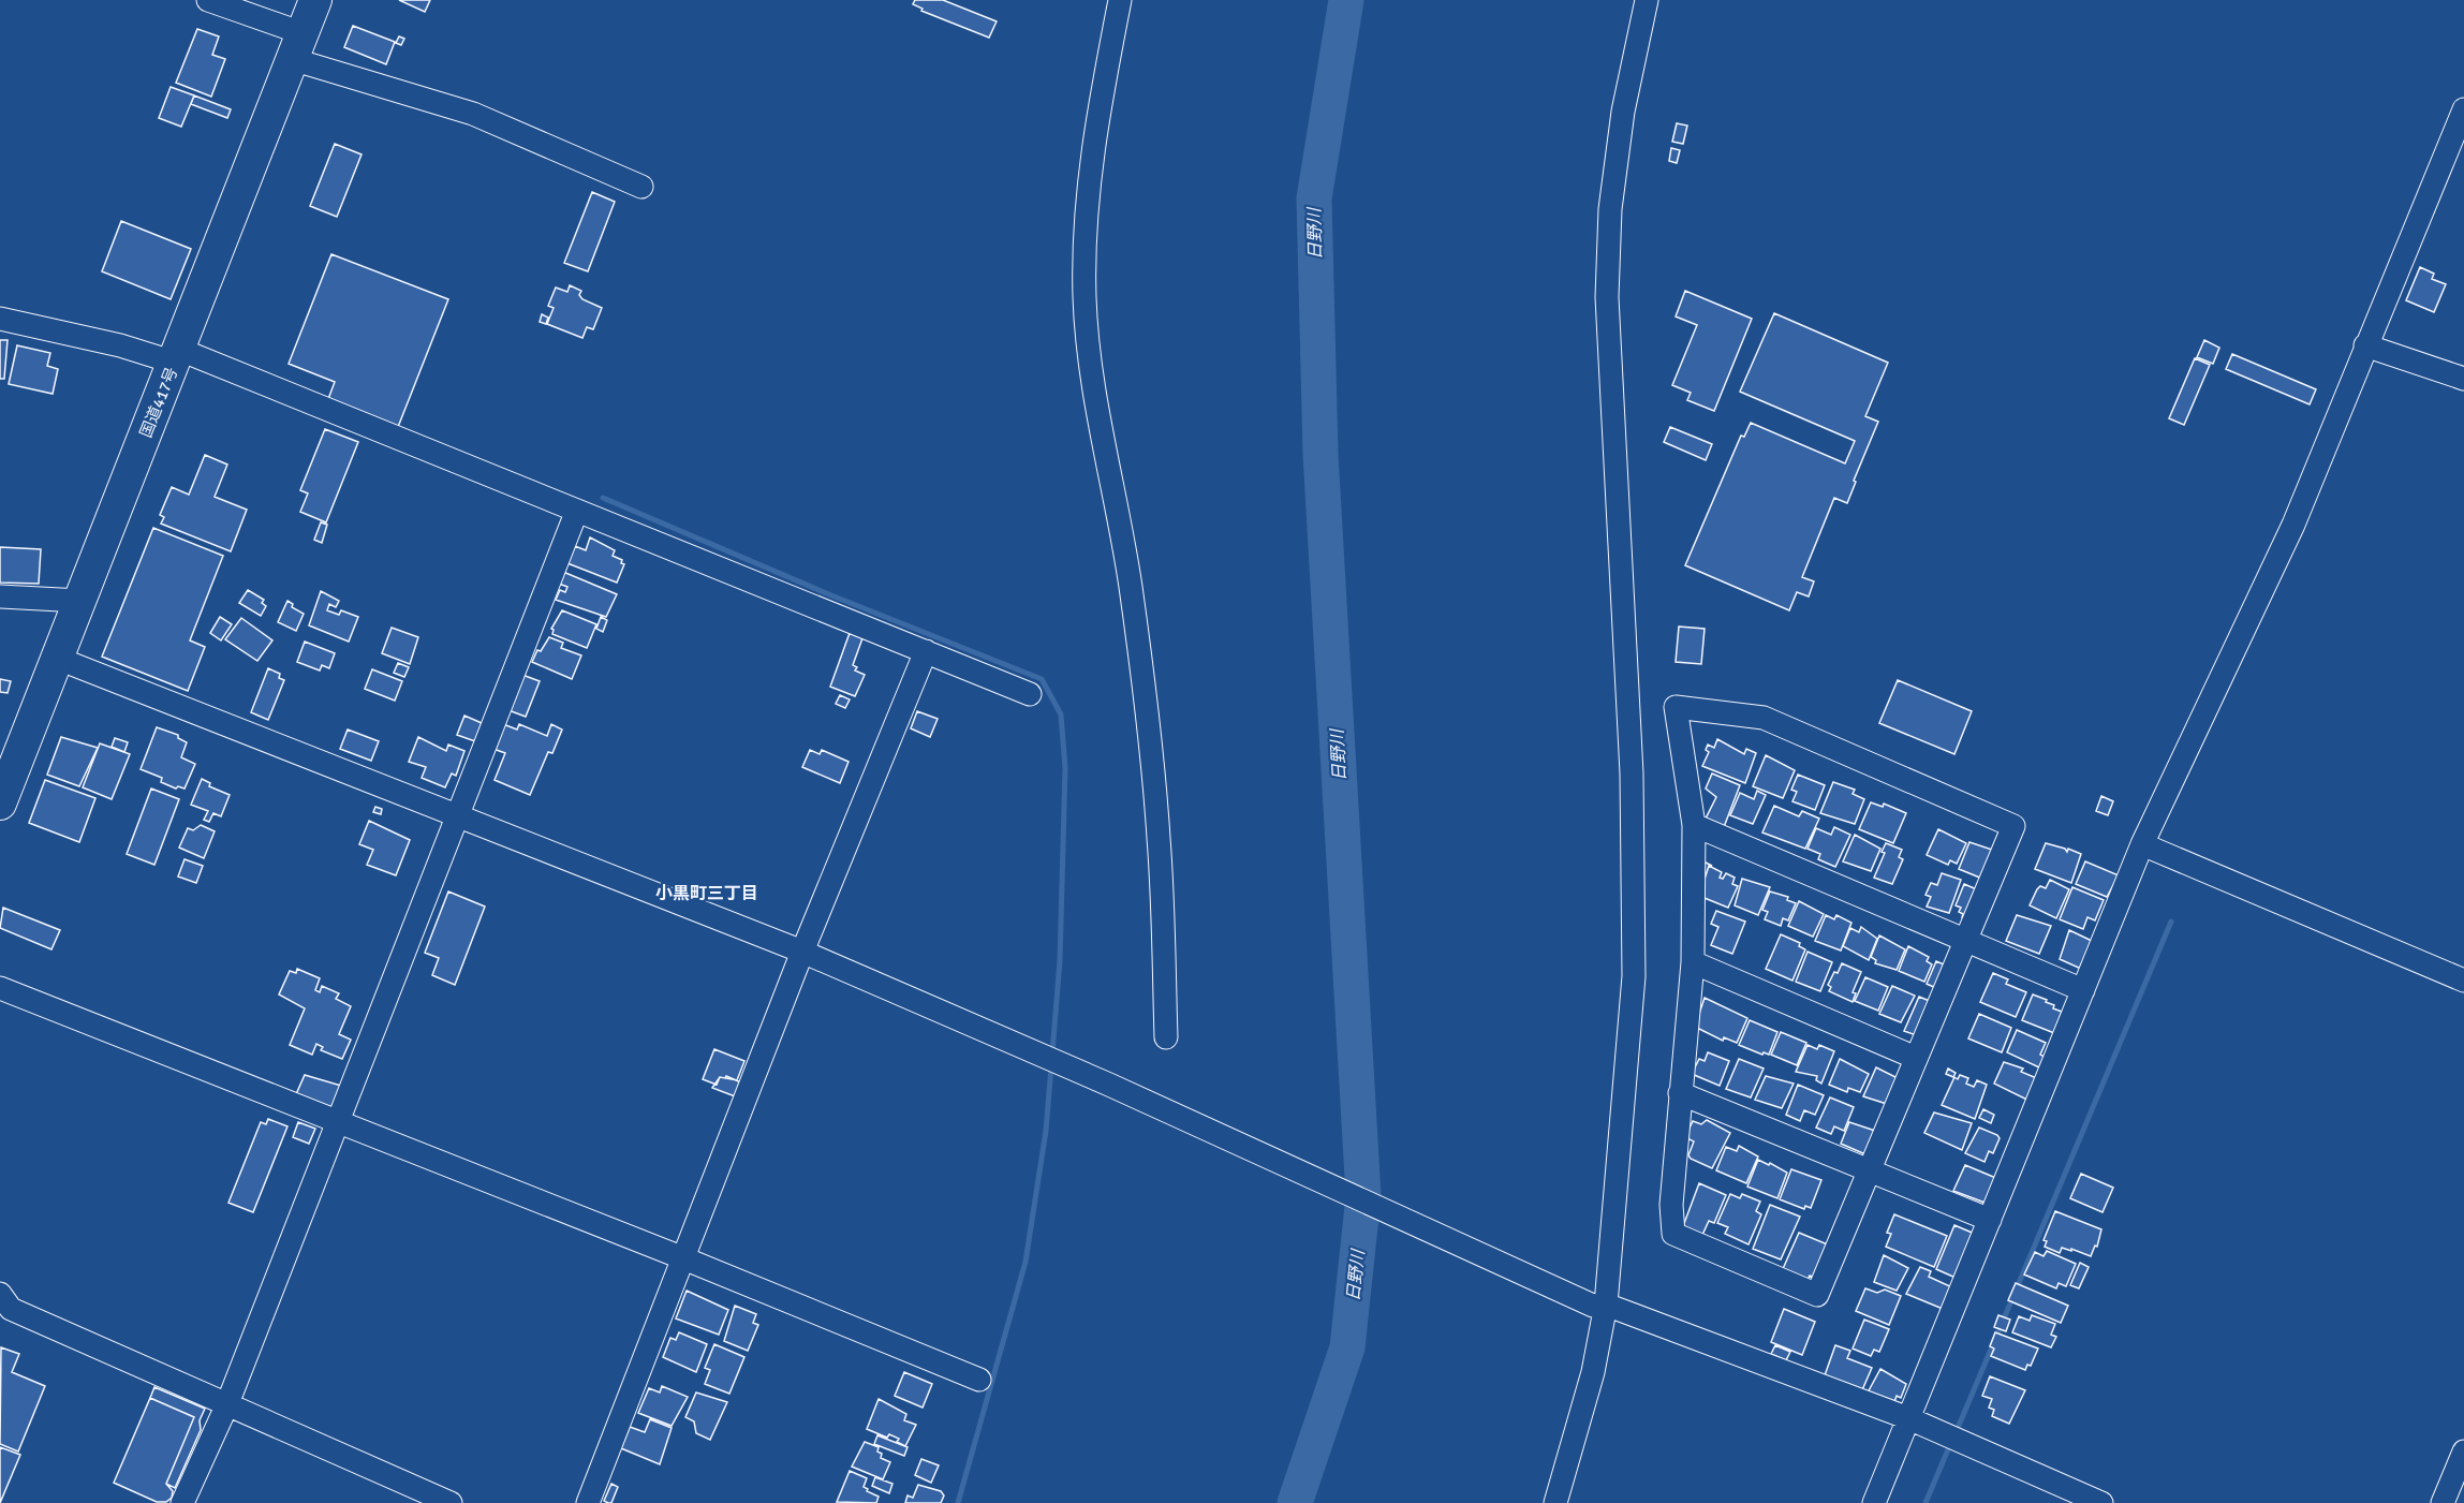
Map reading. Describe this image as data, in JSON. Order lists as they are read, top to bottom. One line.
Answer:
{"streets":{"highway":["国道417号"]},"districts":["小黒町三丁目"],"water":["日野川"]}
